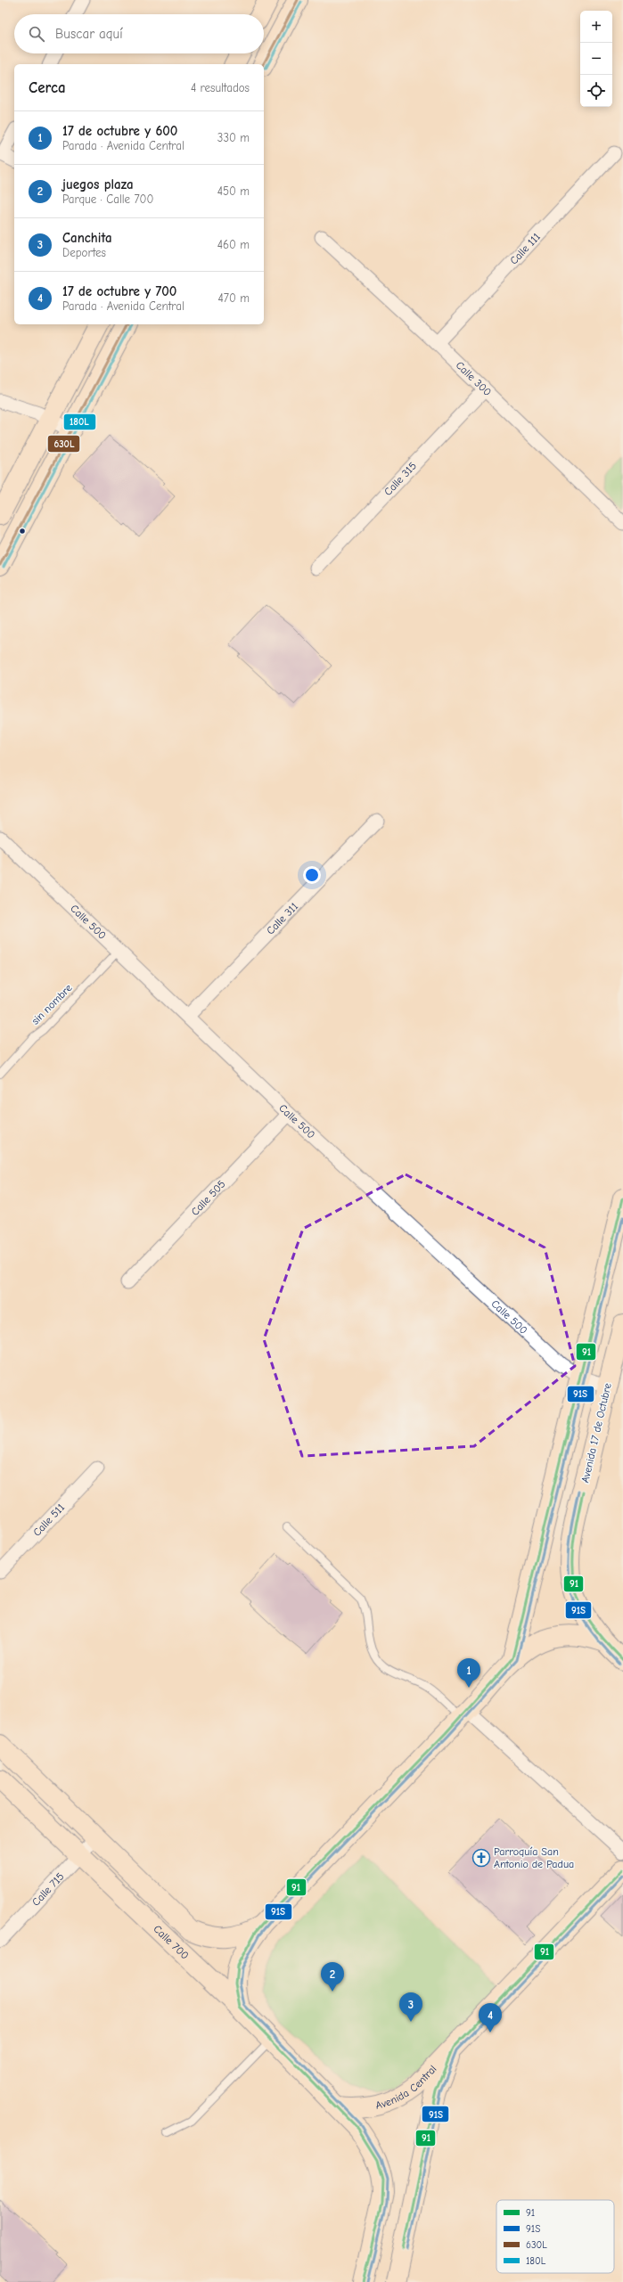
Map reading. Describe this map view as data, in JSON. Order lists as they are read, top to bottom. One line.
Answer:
{"streets":{"main road":["Avenida 17 de Octubre","Calle 700","Avenida Central"],"street":["Calle 111","Calle 300","Calle 315","Calle 311","Calle 500","Calle 505","Calle 511","Calle 715"],"lane":["sin nombre"]},"crossings":[["Calle 111","Calle 300"],["Calle 300","Calle 315"],["Calle 311","Calle 500"],["Calle 500","sin nombre"],["Calle 500","Calle 505"],["Calle 500","Avenida 17 de Octubre"],["Calle 715","Calle 700"],["Calle 700","Avenida Central"]],"places":{"church":["Parroquía San Antonio de Padua"]},"lines":["transit line 630L","transit line 180L","transit line 91","transit line 91S"],"legend":["91","91S","630L","180L"],"page":{"map_buttons":["+","−"],"search":"Buscar aquí","heading":["Cerca","4 resultados"],"list":[{"mark":"1","name":"17 de octubre y 600","note":"Parada · Avenida Central","value":"330 m"},{"mark":"2","name":"juegos plaza","note":"Parque · Calle 700","value":"450 m"},{"mark":"3","name":"Canchita","note":"Deportes","value":"460 m"},{"mark":"4","name":"17 de octubre y 700","note":"Parada · Avenida Central","value":"470 m"}],"pins":["1","2","3","4"]}}
